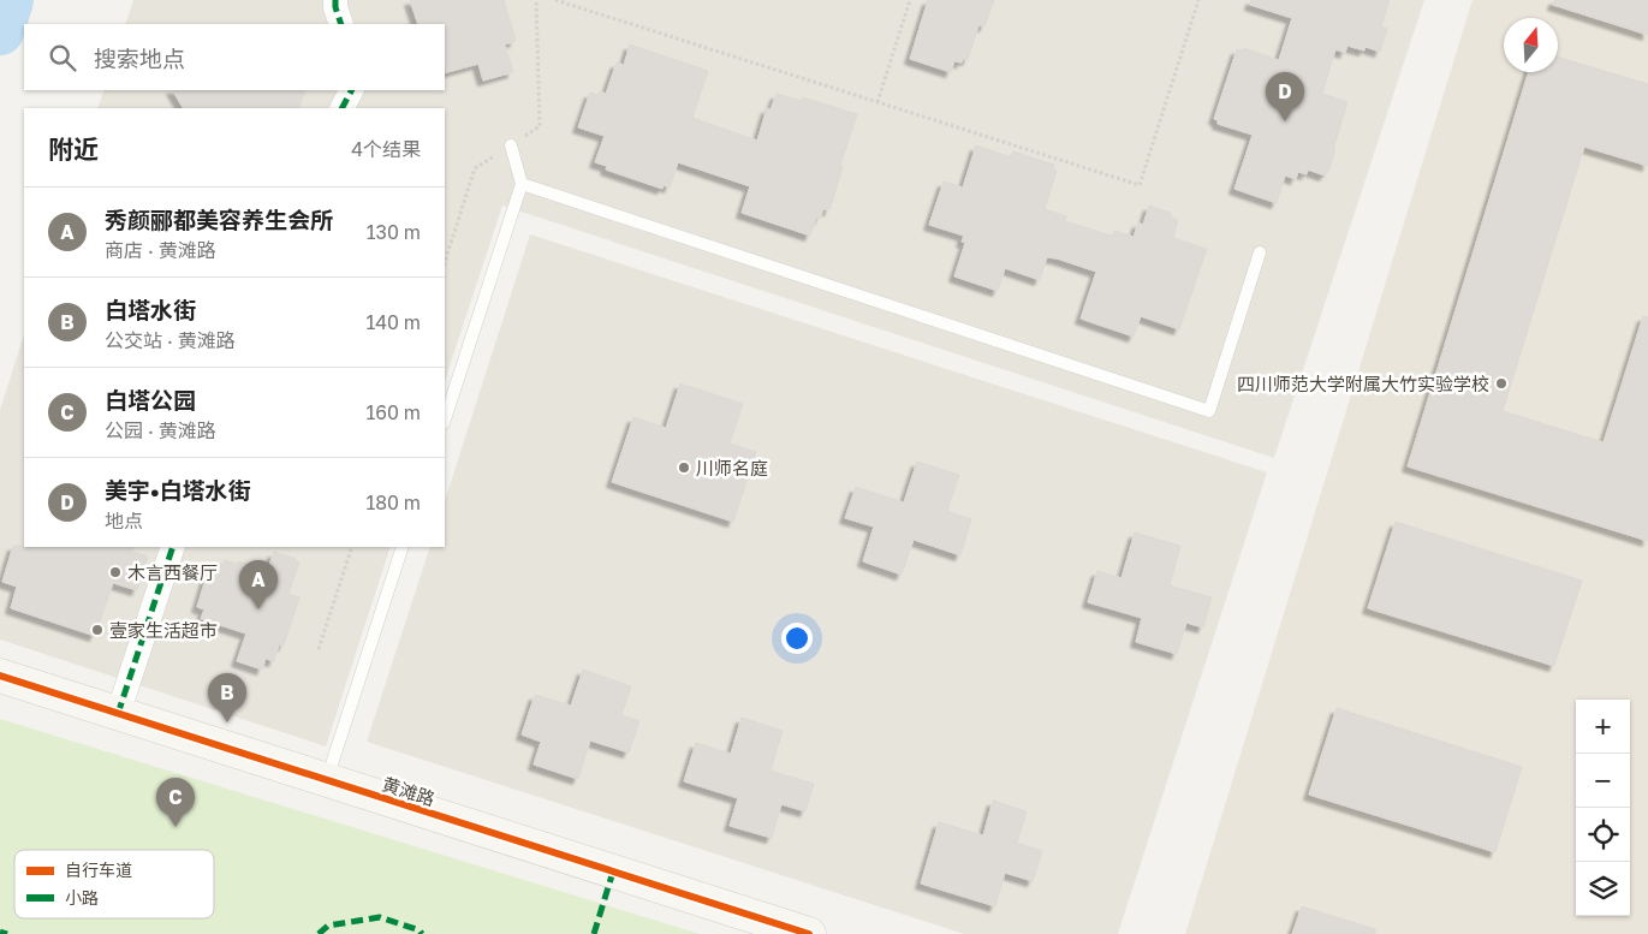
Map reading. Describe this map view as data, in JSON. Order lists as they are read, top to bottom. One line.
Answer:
{"streets":{"street":["黄滩路"]},"places":["四川师范大学附属大竹实验学校","川师名庭","木言西餐厅","壹家生活超市"],"legend":["自行车道","小路"],"north":"top","page":{"search":"搜索地点","pins":["D","A","B","C"],"heading":["附近","4个结果"],"list":[{"mark":"A","name":"秀颜郦都美容养生会所","note":"商店 · 黄滩路","value":"130 m"},{"mark":"B","name":"白塔水街","note":"公交站 · 黄滩路","value":"140 m"},{"mark":"C","name":"白塔公园","note":"公园 · 黄滩路","value":"160 m"},{"mark":"D","name":"美宇•白塔水街","note":"地点","value":"180 m"}],"map_buttons":["+","−"]}}
